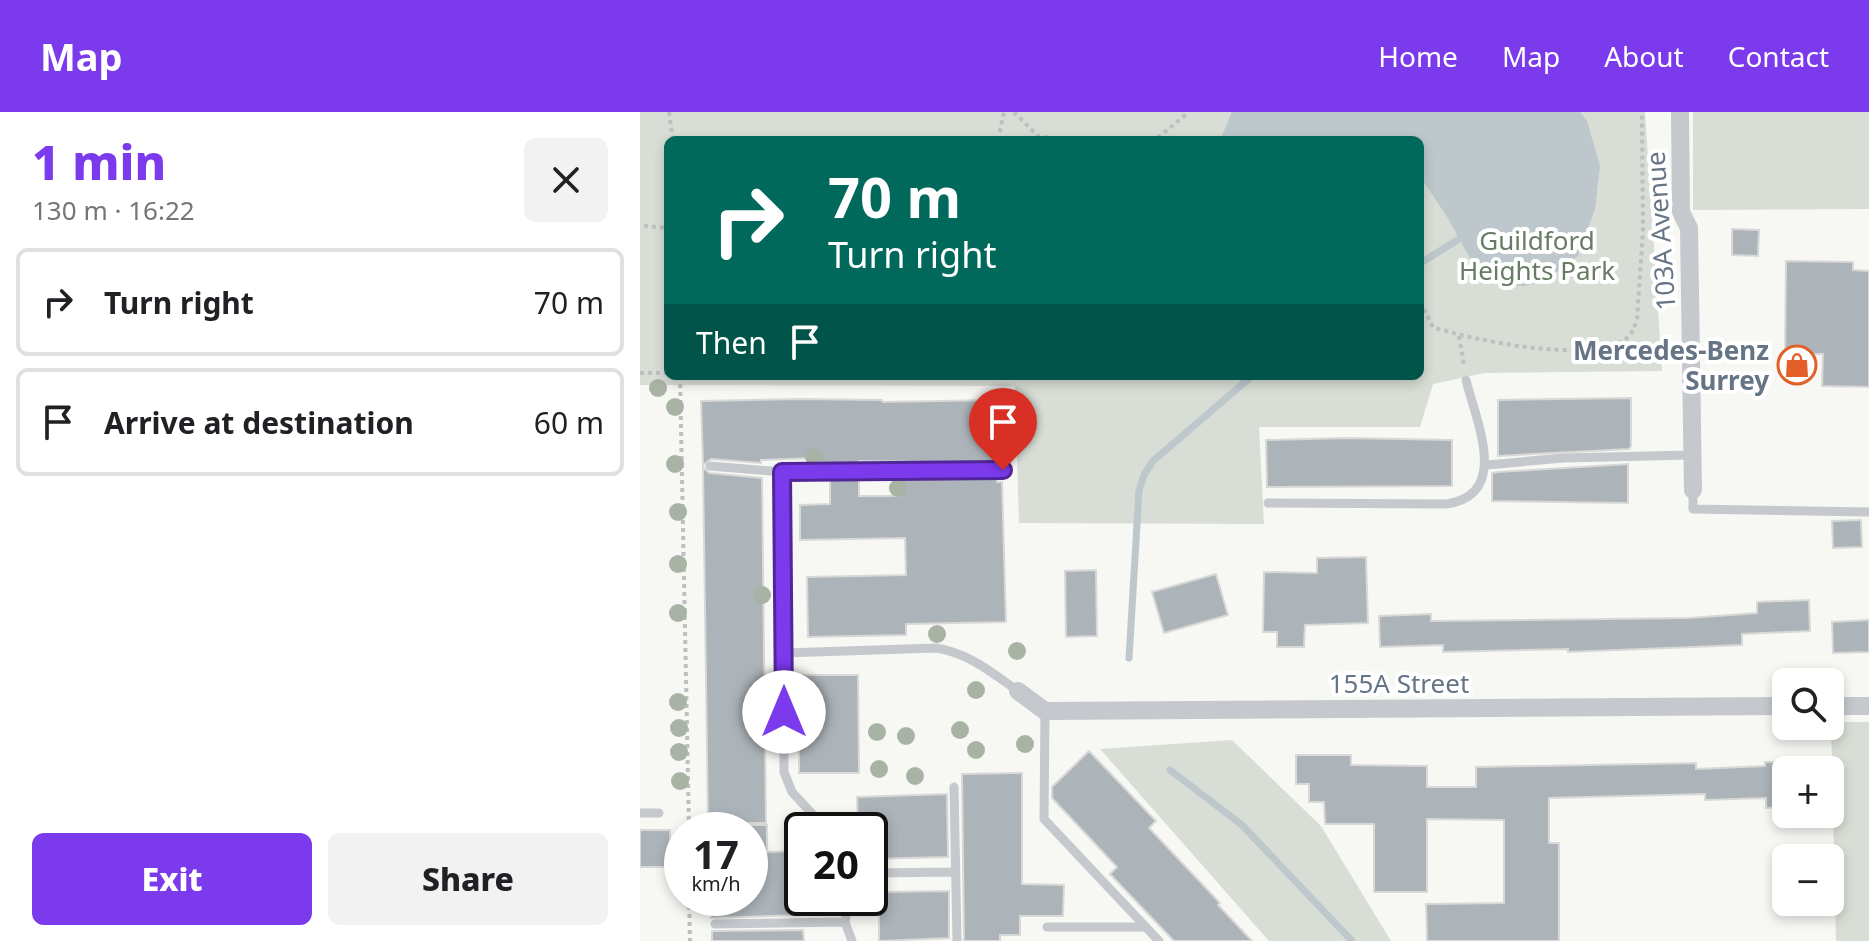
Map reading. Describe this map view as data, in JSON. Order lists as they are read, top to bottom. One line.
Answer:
{"streets":{"street":["103A Avenue","155A Street"]},"parks":["Guildford Heights Park"],"places":{"shop":["Mercedes-Benz Surrey"]},"page":{"header":"Map","nav":["Home","Map","About","Contact"],"heading":["1 min","130 m · 16:22"],"turn":["70 m","Turn right"],"list":[{"name":"Turn right","value":"70 m"},{"name":"Arrive at destination","value":"60 m"}],"then":"Then","map_buttons":["+","−"],"speed":"17 km/h","limit":"20","buttons":["Exit","Share"]}}
